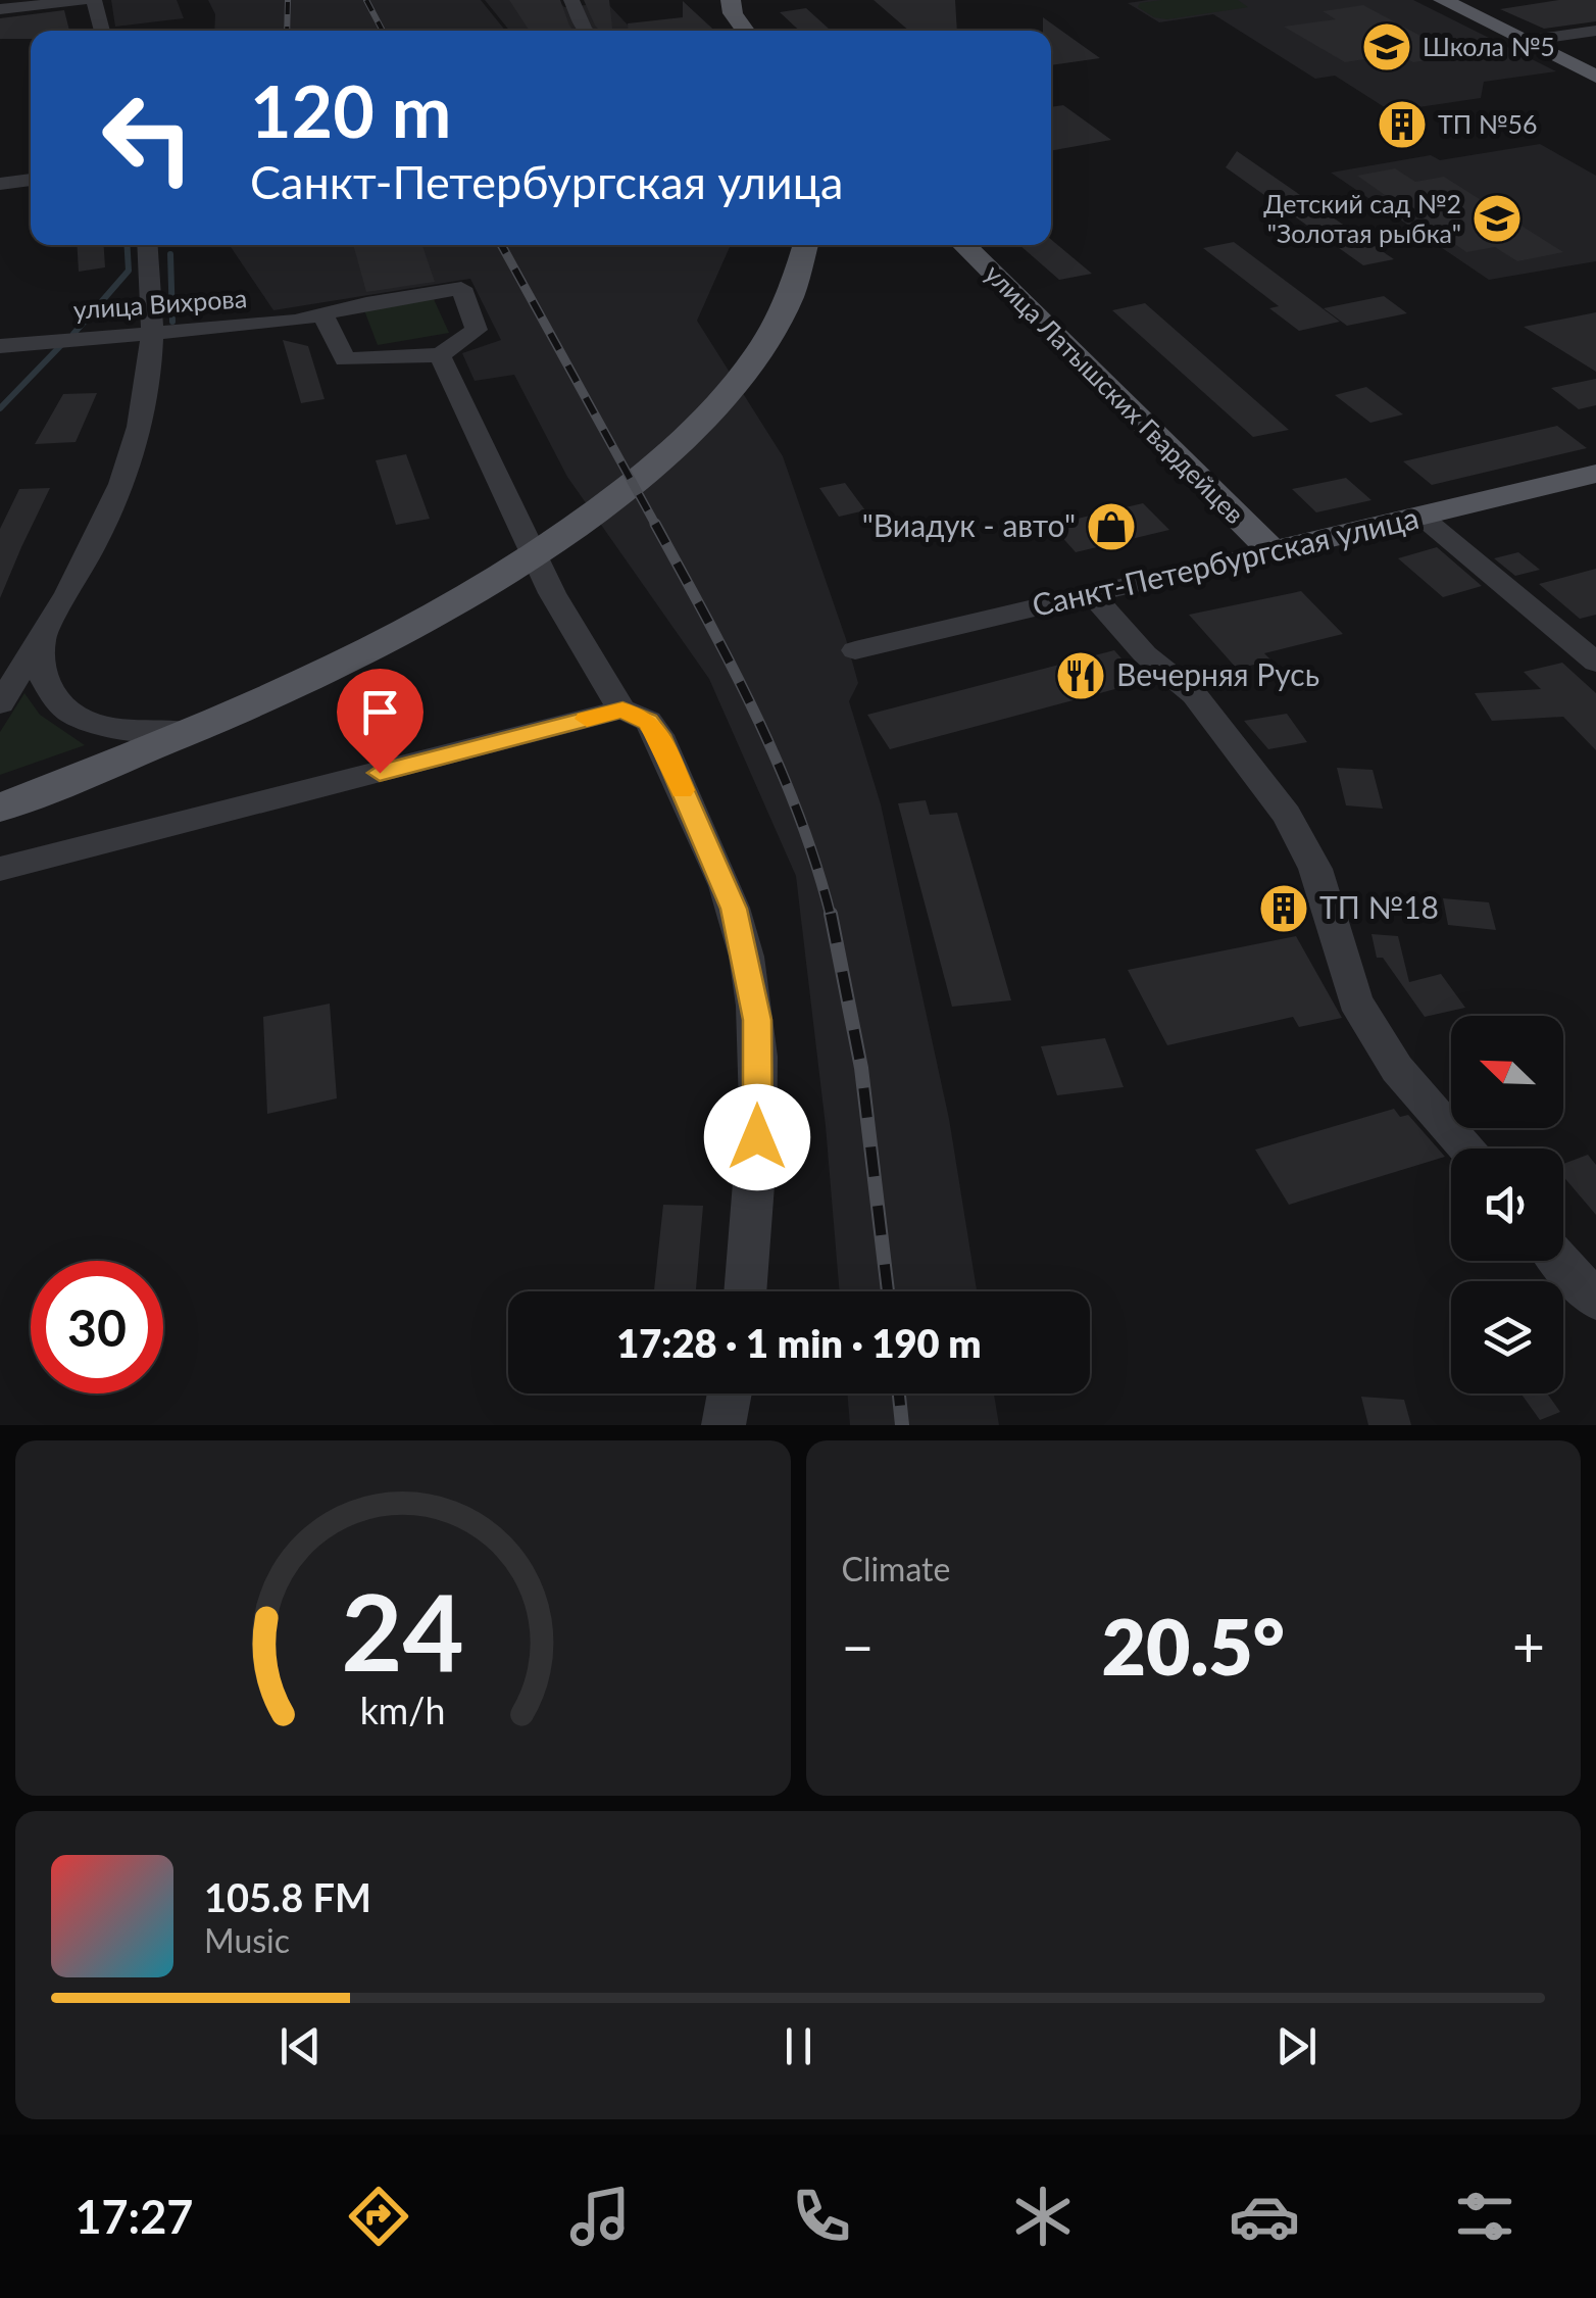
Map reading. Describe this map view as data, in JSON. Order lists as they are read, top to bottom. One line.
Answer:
{"streets":{"main road":["улица Латышских Гвардейцев","Санкт-Петербургская улица"],"street":["улица Вихрова"]},"crossings":[["улица Латышских Гвардейцев","Санкт-Петербургская улица"]],"places":{"school or university":["Школа №5","Детский сад №2 \"Золотая рыбка\""],"building":["ТП №56","ТП №18"],"shop":["\"Виадук - авто\""],"restaurant":["Вечерняя Русь"]},"north":"top left","page":{"turn":["120 m","Санкт-Петербургская улица"],"limit":"30","trip":"17:28 · 1 min · 190 m","tile":"Climate","heat":["−","20.5°","+"],"song":["105.8 FM","Music"],"tabs":"17:27","gauge":["24","km/h"]}}
